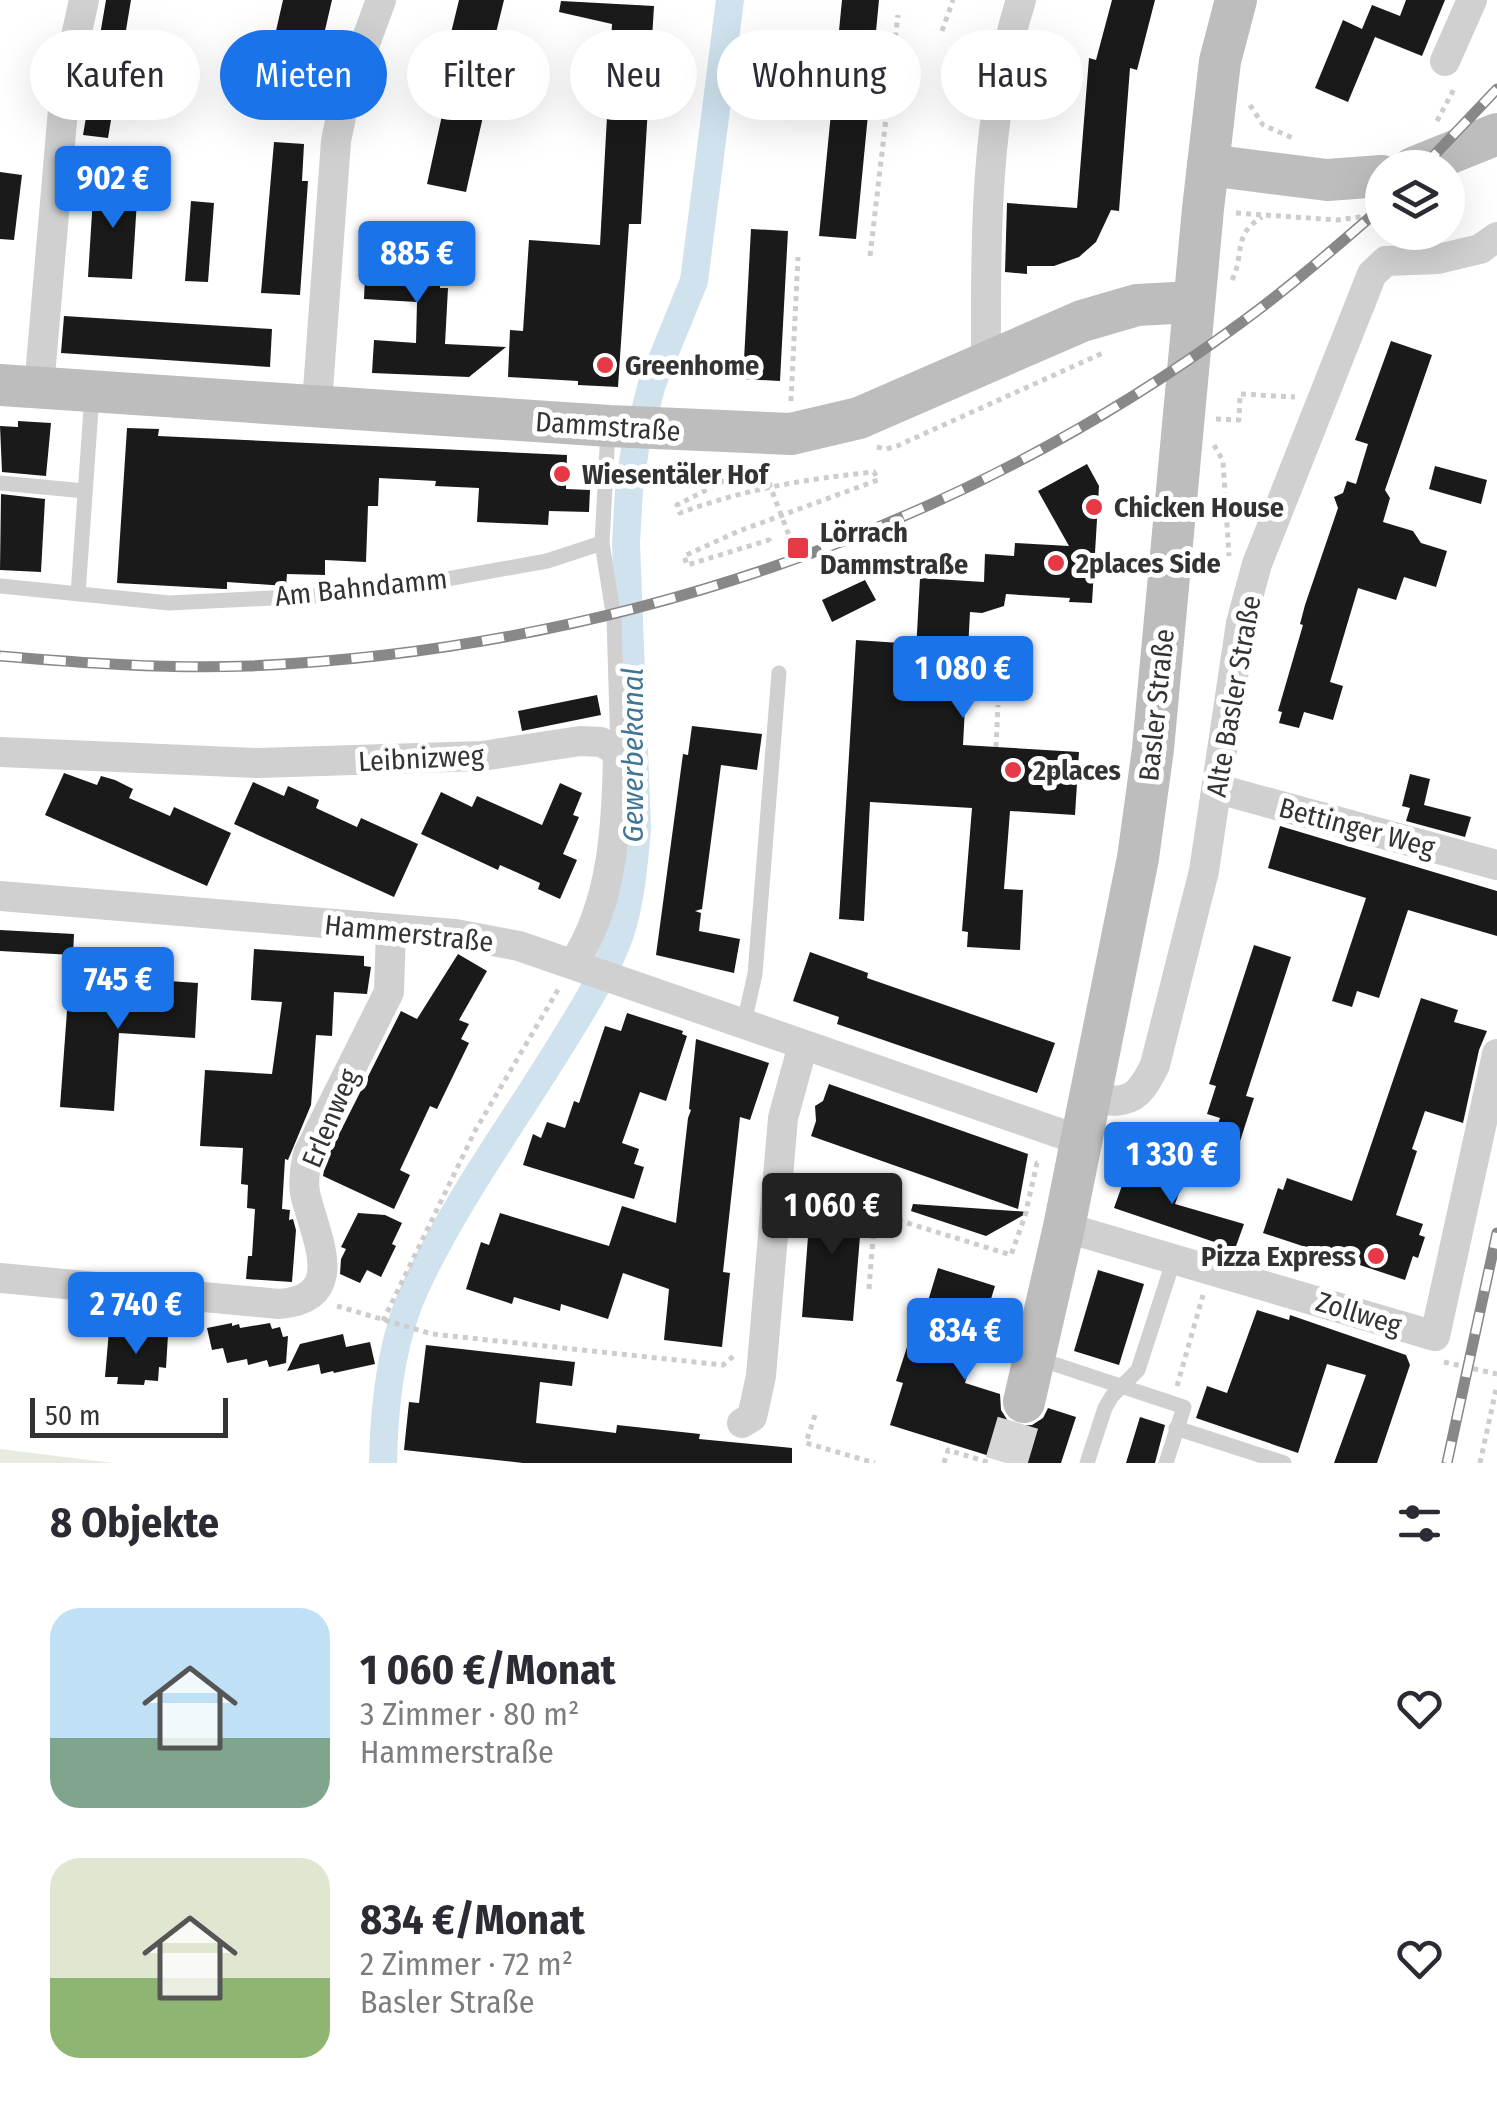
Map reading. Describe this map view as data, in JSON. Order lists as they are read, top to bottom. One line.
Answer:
{"streets":{"main road":["Dammstraße","Basler Straße"],"street":["Alte Basler Straße","Leibnizweg","Bettinger Weg","Hammerstraße","Erlenweg","Zollweg"],"lane":["Am Bahndamm"]},"crossings":[["Dammstraße","Basler Straße"],["Alte Basler Straße","Basler Straße"],["Alte Basler Straße","Bettinger Weg"],["Basler Straße","Hammerstraße"],["Basler Straße","Zollweg"],["Hammerstraße","Erlenweg"]],"water":["Gewerbekanal"],"places":{"other":["Greenhome","Wiesentäler Hof","Chicken House","2places Side","2places","Pizza Express"],"transit":["Lörrach Dammstraße"]},"scale_bar":"50 m","page":{"chip":["Kaufen","Mieten","Filter","Neu","Wohnung","Haus"],"price":["902 €","885 €","1 080 €","745 €","1 330 €","1 060 €","2 740 €","834 €"],"scale":"50 m","heading":"8 Objekte","list":[{"name":"1 060 €/Monat","note":"3 Zimmer · 80 m² · Hammerstraße"},{"name":"834 €/Monat","note":"2 Zimmer · 72 m² · Basler Straße"}]}}
